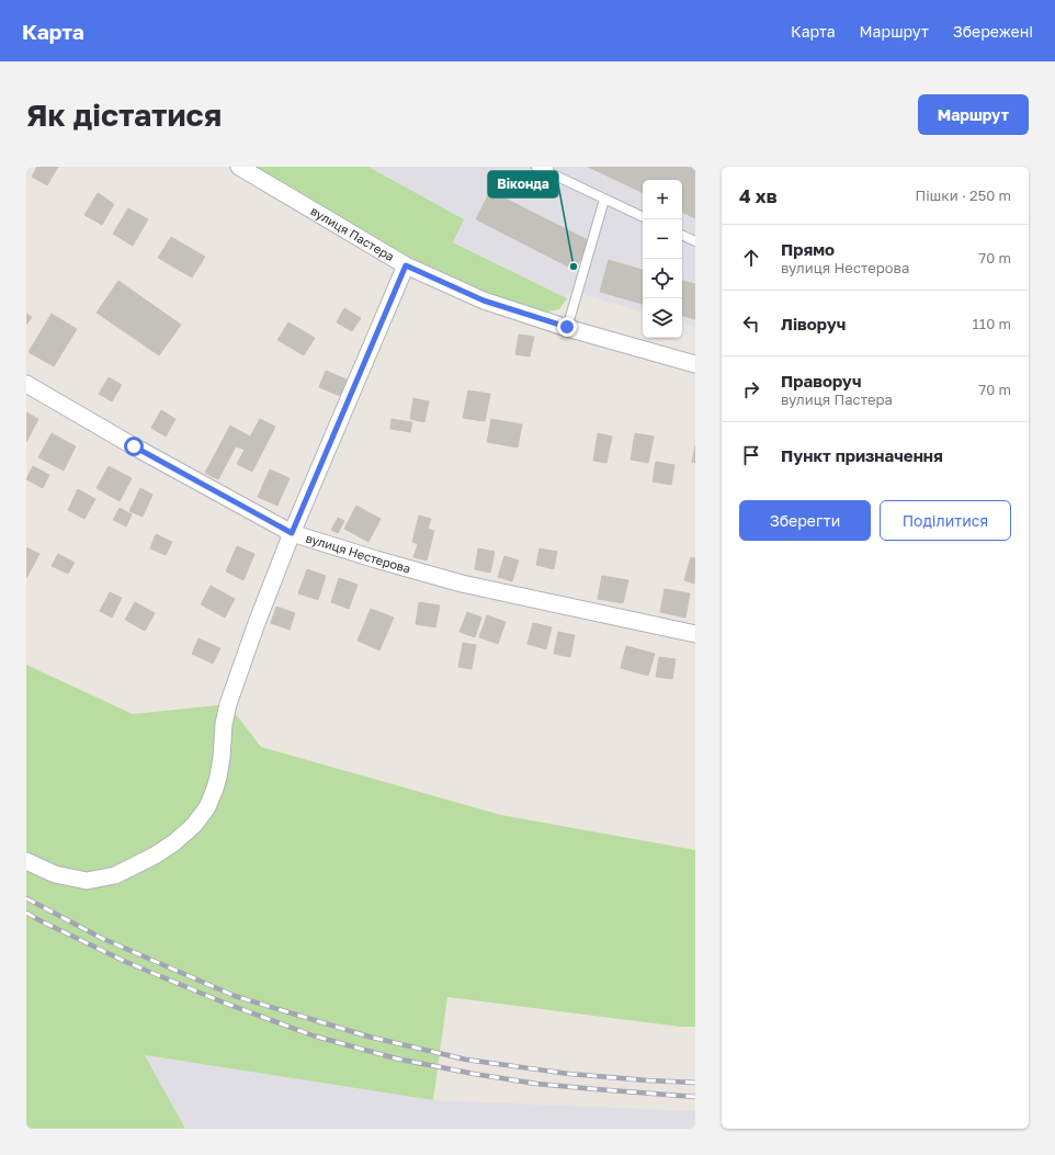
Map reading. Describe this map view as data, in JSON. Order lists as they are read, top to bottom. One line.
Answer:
{"streets":{"street":["вулиця Пастера","вулиця Нестерова"]},"places":["Віконда"],"page":{"header":"Карта","nav":["Карта","Маршрут","Збережені"],"buttons":["Маршрут",["Зберегти","Поділитися"]],"title":"Як дістатися","heading":["4 хв","Пішки · 250 m"],"map_buttons":["+","−"],"list":[["Прямо","вулиця Нестерова","70 m"],["Ліворуч","110 m"],["Праворуч","вулиця Пастера","70 m"],"Пункт призначення"]}}
